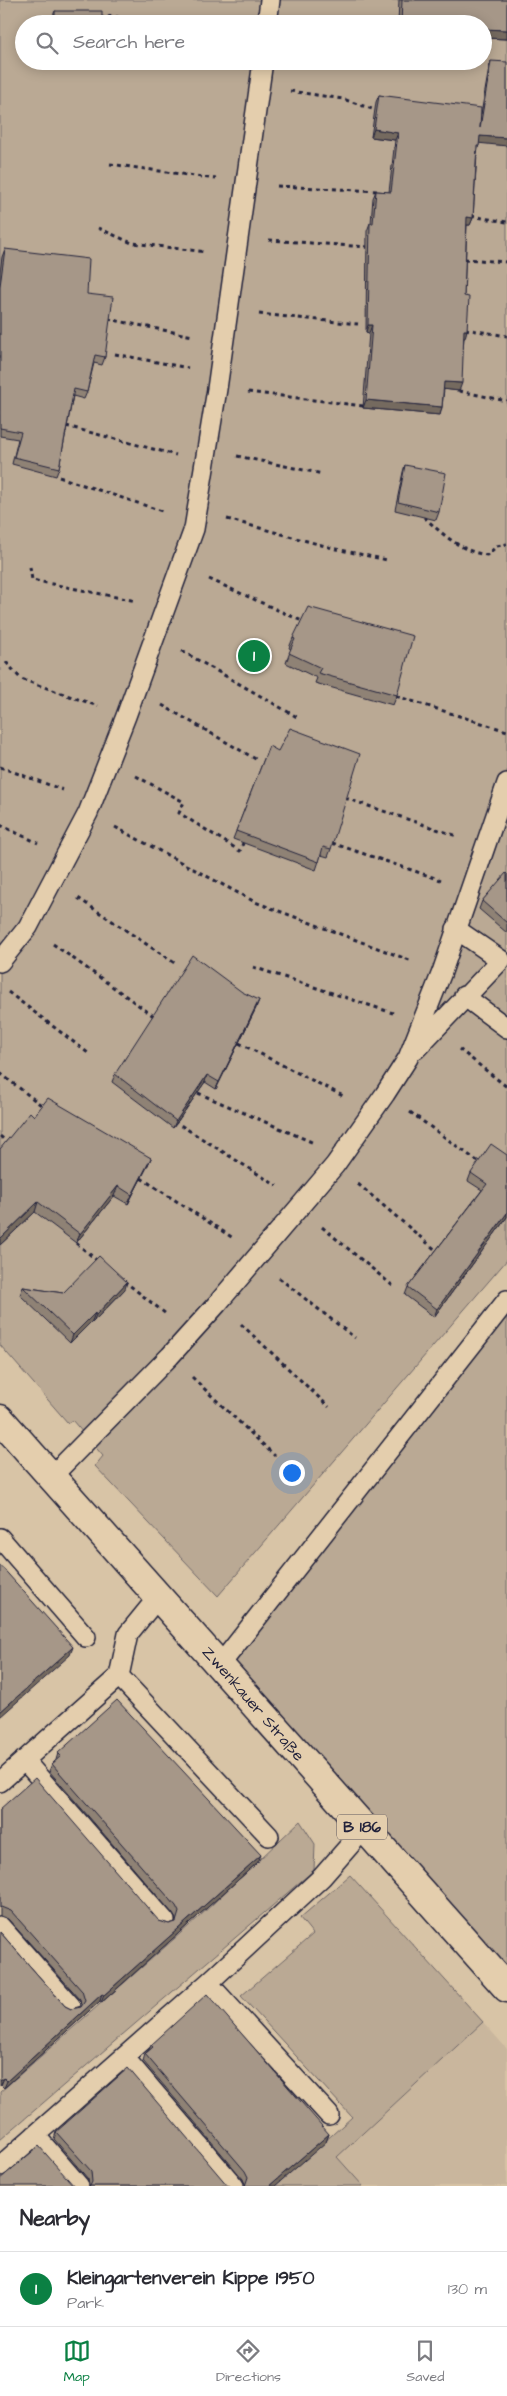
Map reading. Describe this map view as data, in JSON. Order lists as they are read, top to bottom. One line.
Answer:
{"streets":{"main road":["Zwenkauer Straße","B 186"]},"page":{"search":"Search here","pins":"1","heading":"Nearby","list":[{"mark":"1","name":"Kleingartenverein Kippe 1950","note":"Park","value":"130 m"}],"nav":["Map","Directions","Saved"]}}
